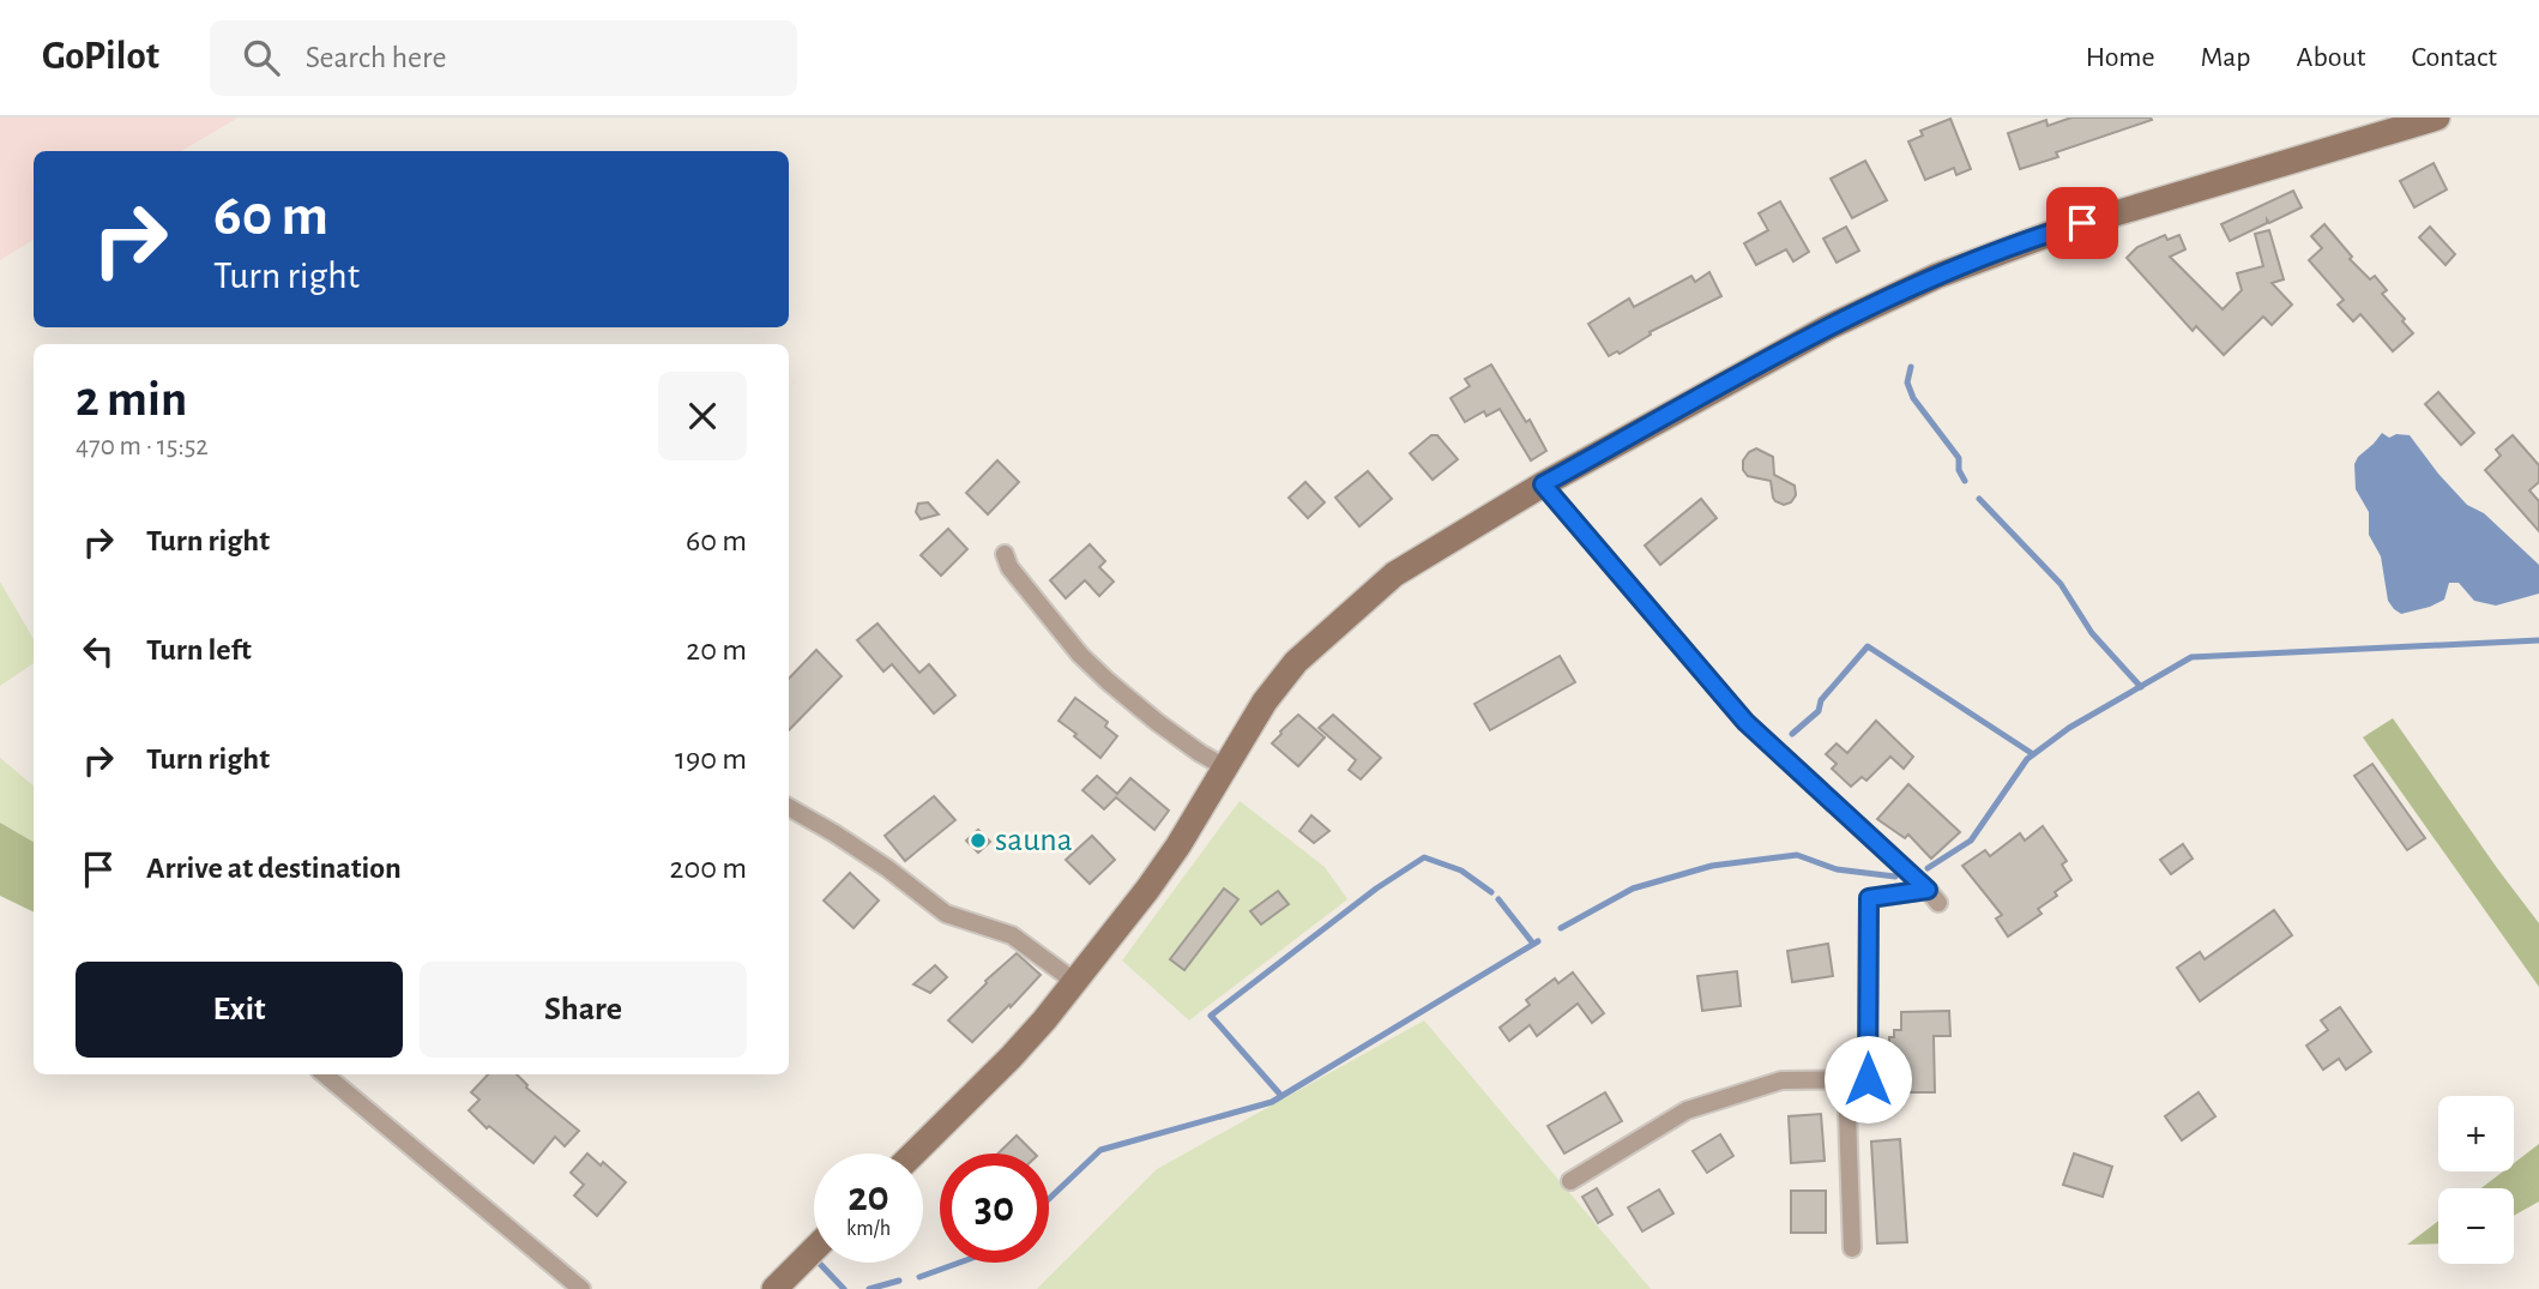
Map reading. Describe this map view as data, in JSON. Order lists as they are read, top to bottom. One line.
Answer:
{"places":["sauna"],"page":{"header":"GoPilot","search":"Search here","nav":["Home","Map","About","Contact"],"turn":["60 m","Turn right"],"heading":["2 min","470 m · 15:52"],"list":[{"name":"Turn right","value":"60 m"},{"name":"Turn left","value":"20 m"},{"name":"Turn right","value":"190 m"},{"name":"Arrive at destination","value":"200 m"}],"buttons":["Exit","Share"],"map_buttons":["+","−"],"speed":"20 km/h","limit":"30"}}
